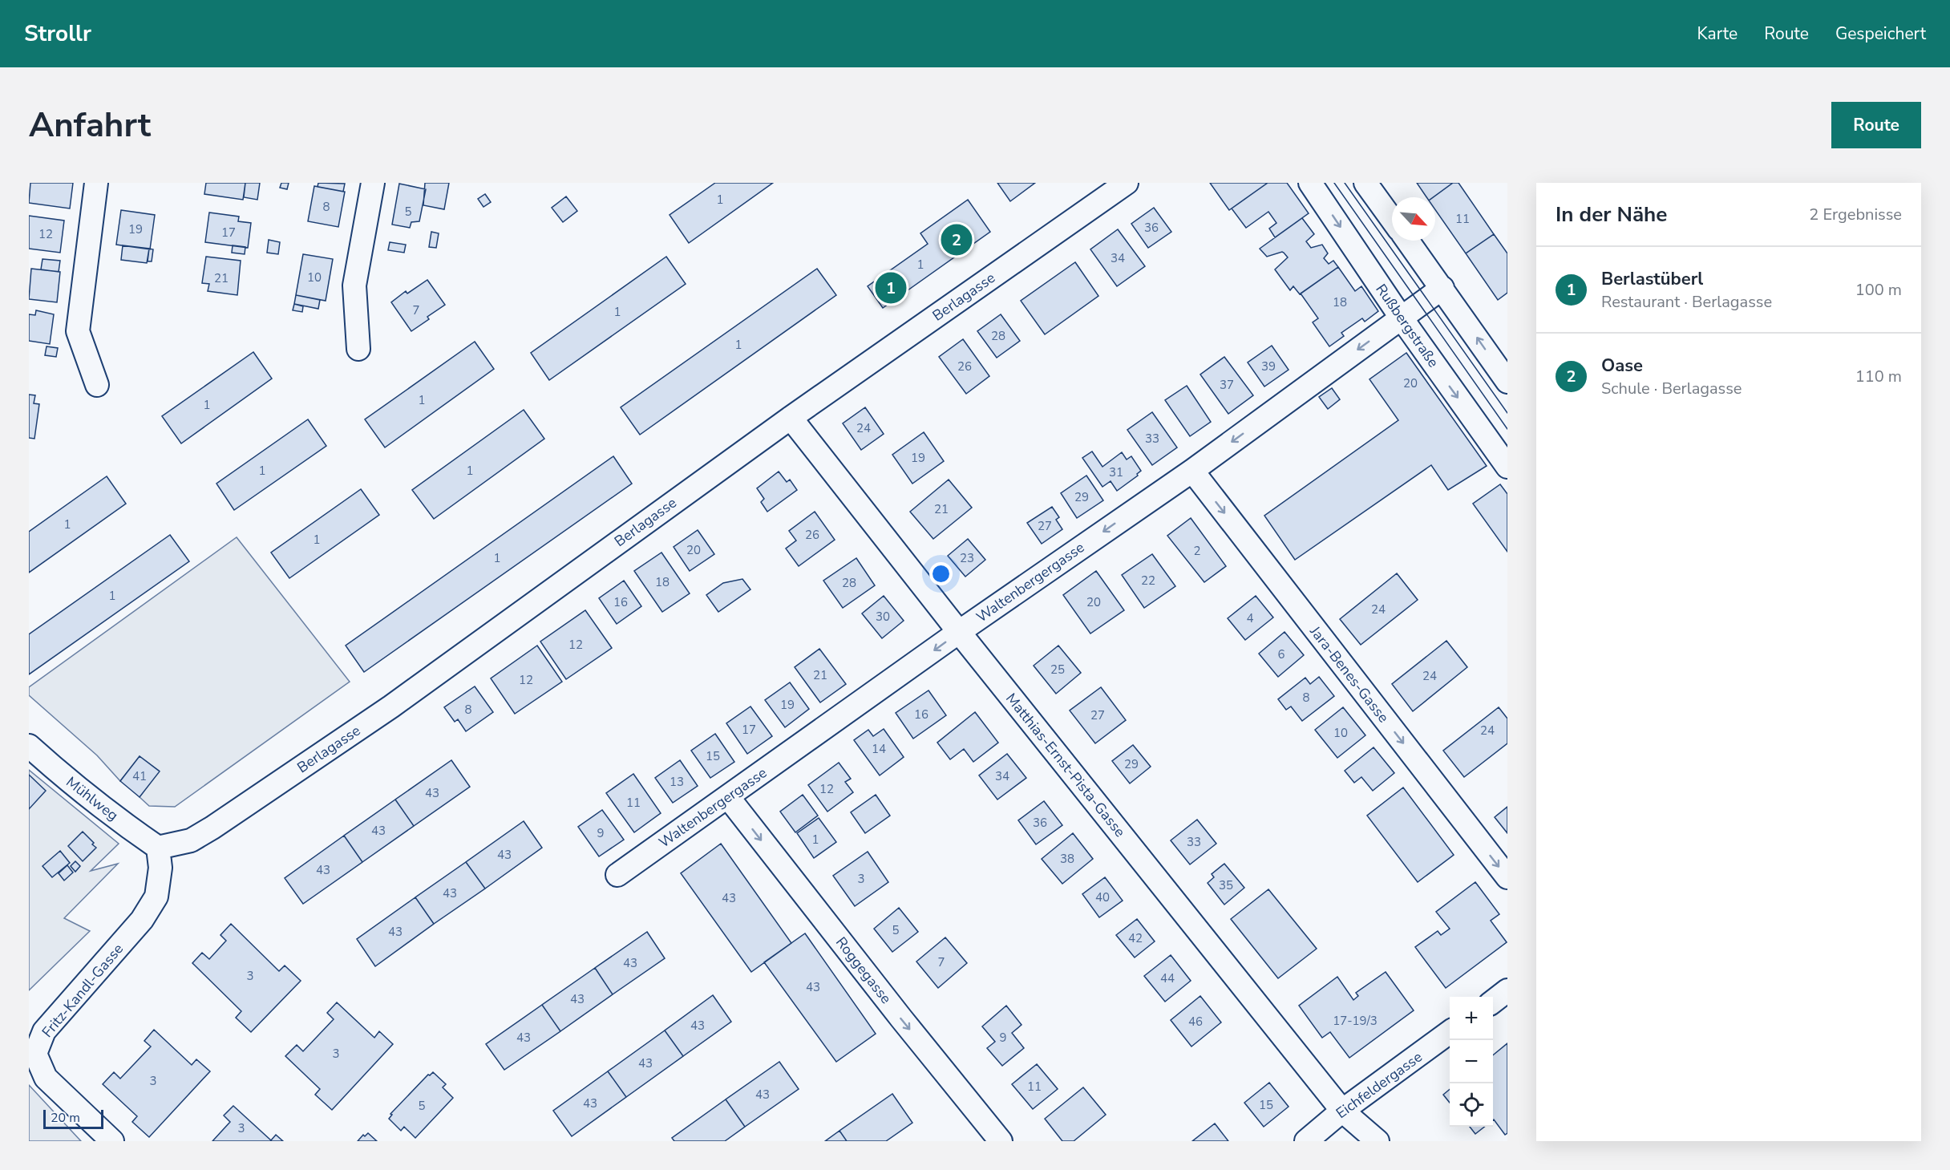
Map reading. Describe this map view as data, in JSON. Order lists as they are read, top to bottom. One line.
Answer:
{"streets":{"street":["Berlagasse","Rußbergstraße","Waltenbergergasse","Jara-Benes-Gasse","Matthias-Ernst-Pista-Gasse","Mühlweg","Roggegasse","Fritz-Kandl-Gasse","Eichfeldergasse"]},"crossings":[["Berlagasse","Matthias-Ernst-Pista-Gasse"],["Berlagasse","Mühlweg"],["Berlagasse","Fritz-Kandl-Gasse"],["Rußbergstraße","Waltenbergergasse"],["Waltenbergergasse","Jara-Benes-Gasse"],["Waltenbergergasse","Matthias-Ernst-Pista-Gasse"],["Waltenbergergasse","Roggegasse"],["Matthias-Ernst-Pista-Gasse","Eichfeldergasse"],["Mühlweg","Fritz-Kandl-Gasse"]],"one_way":["Waltenbergergasse","Jara-Benes-Gasse","Roggegasse"],"house_numbers":["1","8","5","11","36","19","17","12","34","1","10","21","18","7","1","28","1","26","39","20","37","1","1","24","33","19","1","1","31","29","21","1","27","26","1","20","2","1","23","22","18","28","1","16","20","24","30","4","12","6","25","21","24","12","8","19","8","16","27","17","24","10","14","15","29","41","34","13","12","43","11","36","43","9","1","33","43","38","43","3","35","43","40","43","5","43","42","7","43","3","44","43","43","17-19/3","46","43","43","9","3","43","3","11","43","43","15","5","3"],"scale_bar":"20 m","north":"bottom right","page":{"header":"Strollr","nav":["Karte","Route","Gespeichert"],"buttons":"Route","title":"Anfahrt","heading":["In der Nähe","2 Ergebnisse"],"pins":["2","1"],"list":[{"mark":"1","name":"Berlastüberl","note":"Restaurant · Berlagasse","value":"100 m"},{"mark":"2","name":"Oase","note":"Schule · Berlagasse","value":"110 m"}],"map_buttons":["+","−"],"scale":"20 m"}}
